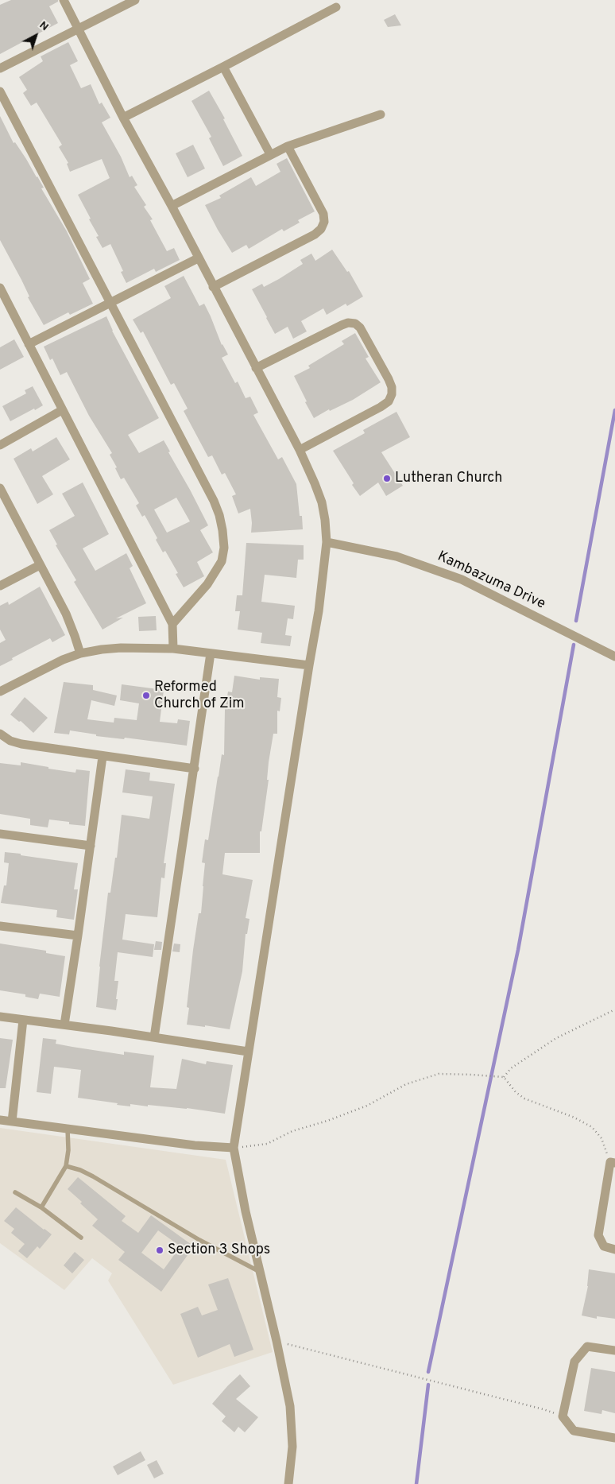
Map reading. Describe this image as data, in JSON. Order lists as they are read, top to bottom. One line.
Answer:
{"streets":{"street":["Kambazuma Drive"]},"places":["Lutheran Church","Reformed Church of Zim","Section 3 Shops"],"north":"top right"}
